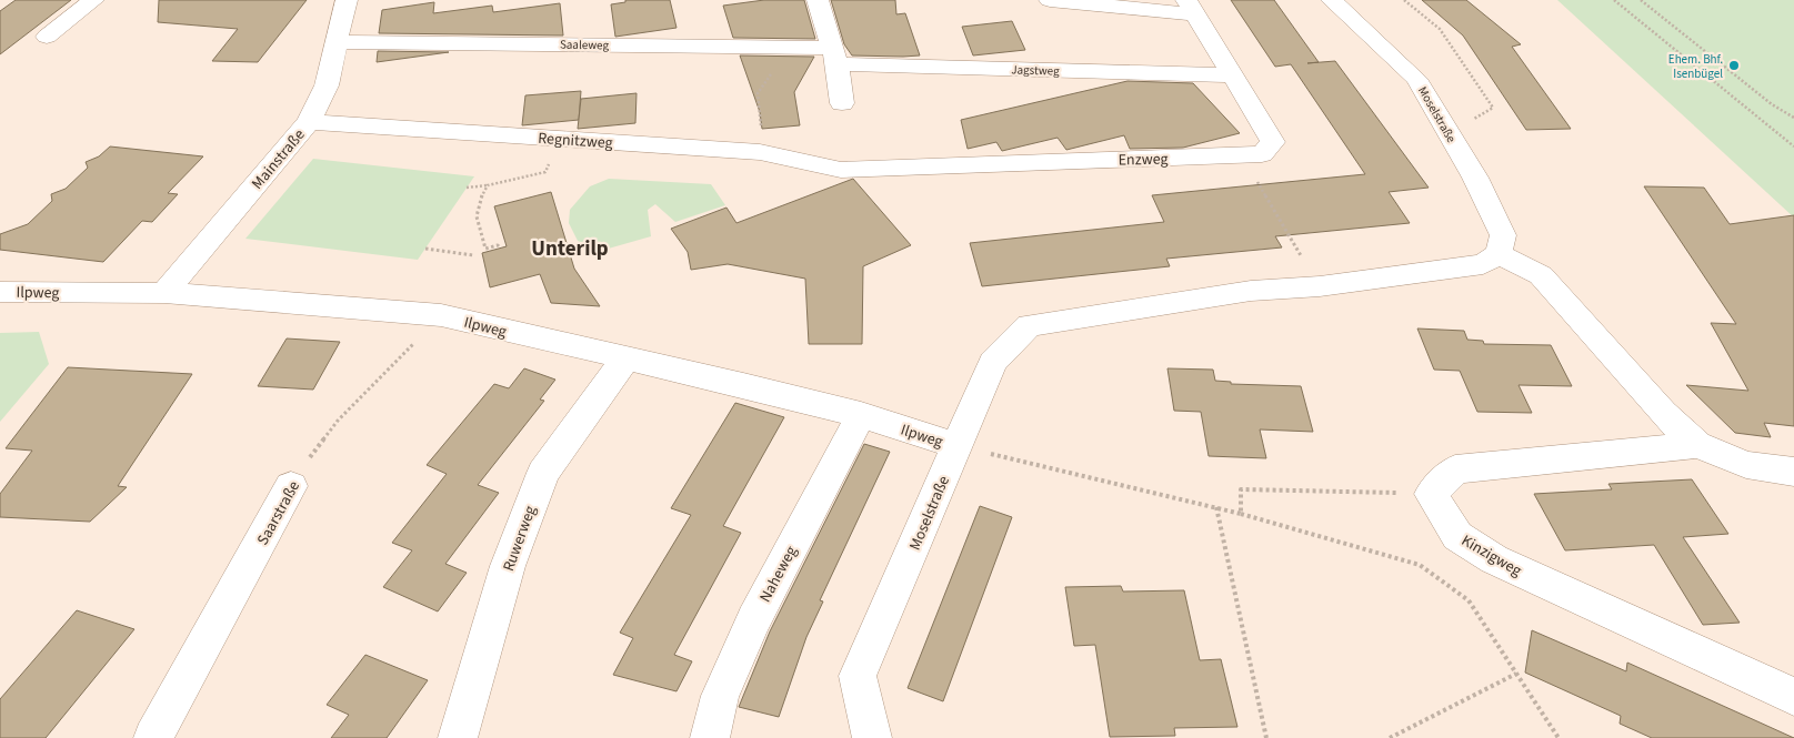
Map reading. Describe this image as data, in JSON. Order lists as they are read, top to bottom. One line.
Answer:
{"streets":{"street":["Saaleweg","Jagstweg","Moselstraße","Regnitzweg","Mainstraße","Enzweg","Ilpweg","Saarstraße","Ruwerweg","Kinzigweg","Naheweg"]},"crossings":[["Saaleweg","Jagstweg"],["Saaleweg","Mainstraße"],["Jagstweg","Enzweg"],["Moselstraße","Ilpweg"],["Regnitzweg","Mainstraße"],["Regnitzweg","Enzweg"],["Mainstraße","Ilpweg"],["Ilpweg","Saarstraße"],["Ilpweg","Ruwerweg"],["Ilpweg","Naheweg"]],"districts":["Unterilp"],"places":["Ehem. Bhf. Isenbügel"]}
